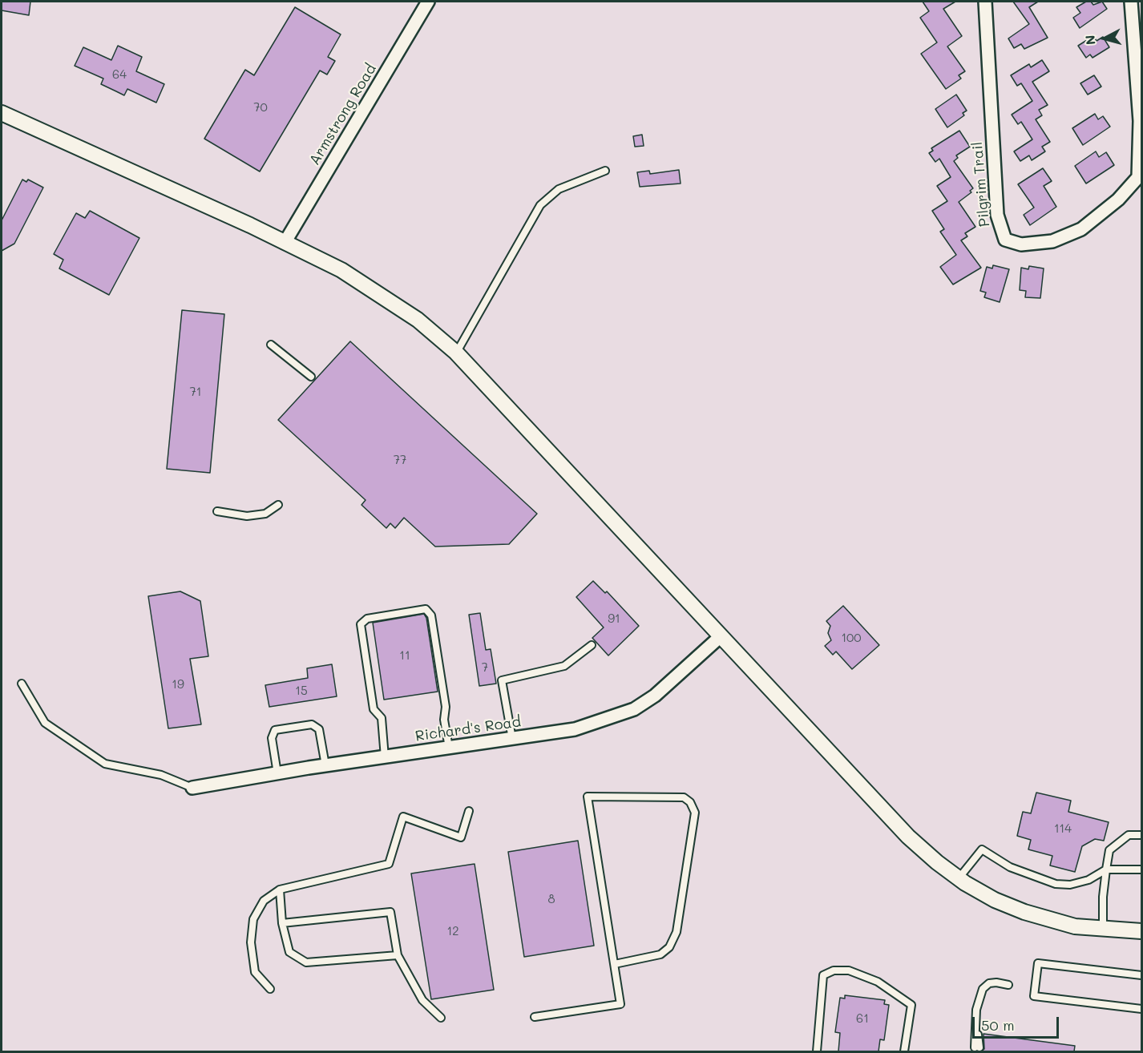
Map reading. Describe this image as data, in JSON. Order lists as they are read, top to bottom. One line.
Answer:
{"streets":{"street":["Armstrong Road","Pilgrim Trail","Richard's Road"]},"house_numbers":["64","70","71","77","91","100","11","7","19","15","114","8","12","61"],"scale_bar":"50 m","north":"left"}
